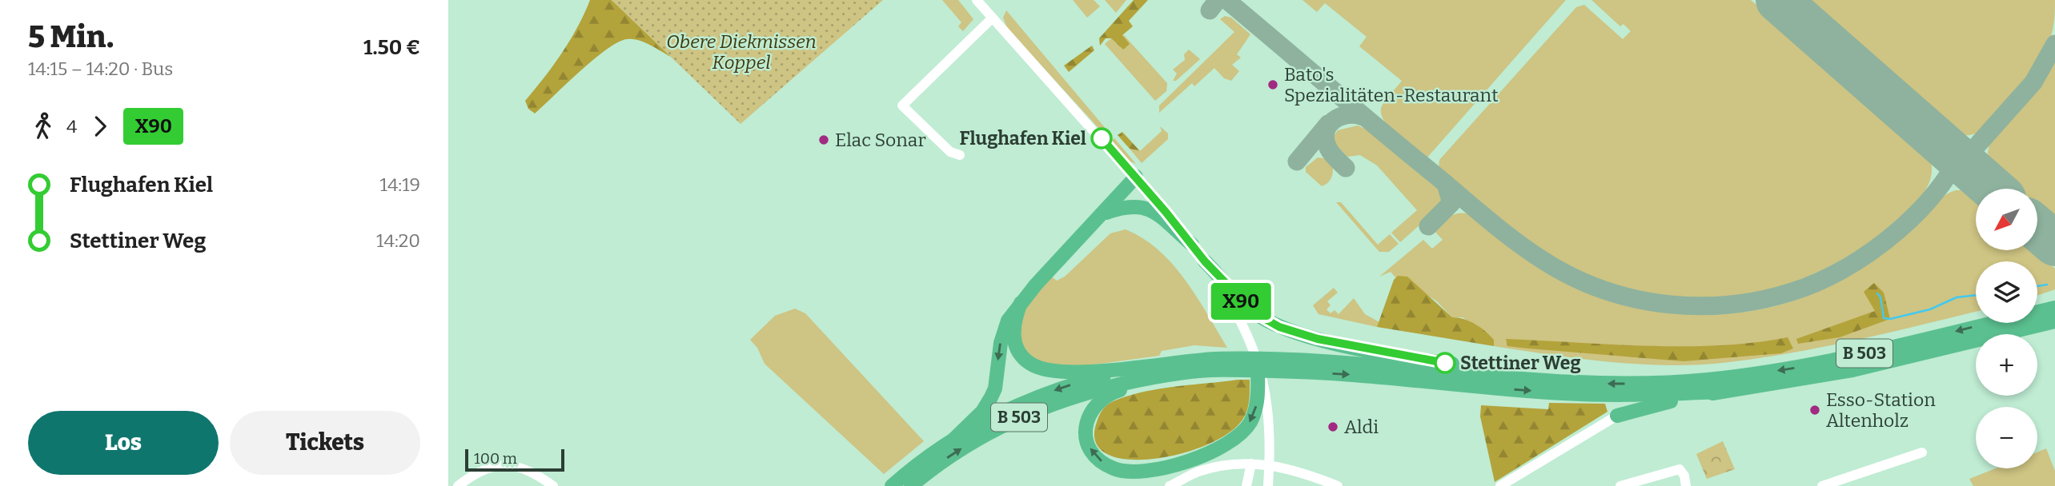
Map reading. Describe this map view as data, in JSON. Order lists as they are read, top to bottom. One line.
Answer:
{"streets":{"highway":["B 503"]},"parks":["Obere Diekmissen Koppel"],"places":["Bato's Spezialitäten-Restaurant","Flughafen Kiel","Elac Sonar","Stettiner Weg","Esso-Station Altenholz","Aldi"],"lines":["bus line X90"],"scale_bar":"100 m","north":"bottom left","page":{"heading":["5 Min.","14:15 – 14:20 · Bus","1.50 €"],"on_map":"X90","legs":["4","X90"],"list":[{"name":"Flughafen Kiel","value":"14:19"},{"name":"Stettiner Weg","value":"14:20"}],"map_buttons":["+","−"],"buttons":["Los","Tickets"],"scale":"100 m"}}
